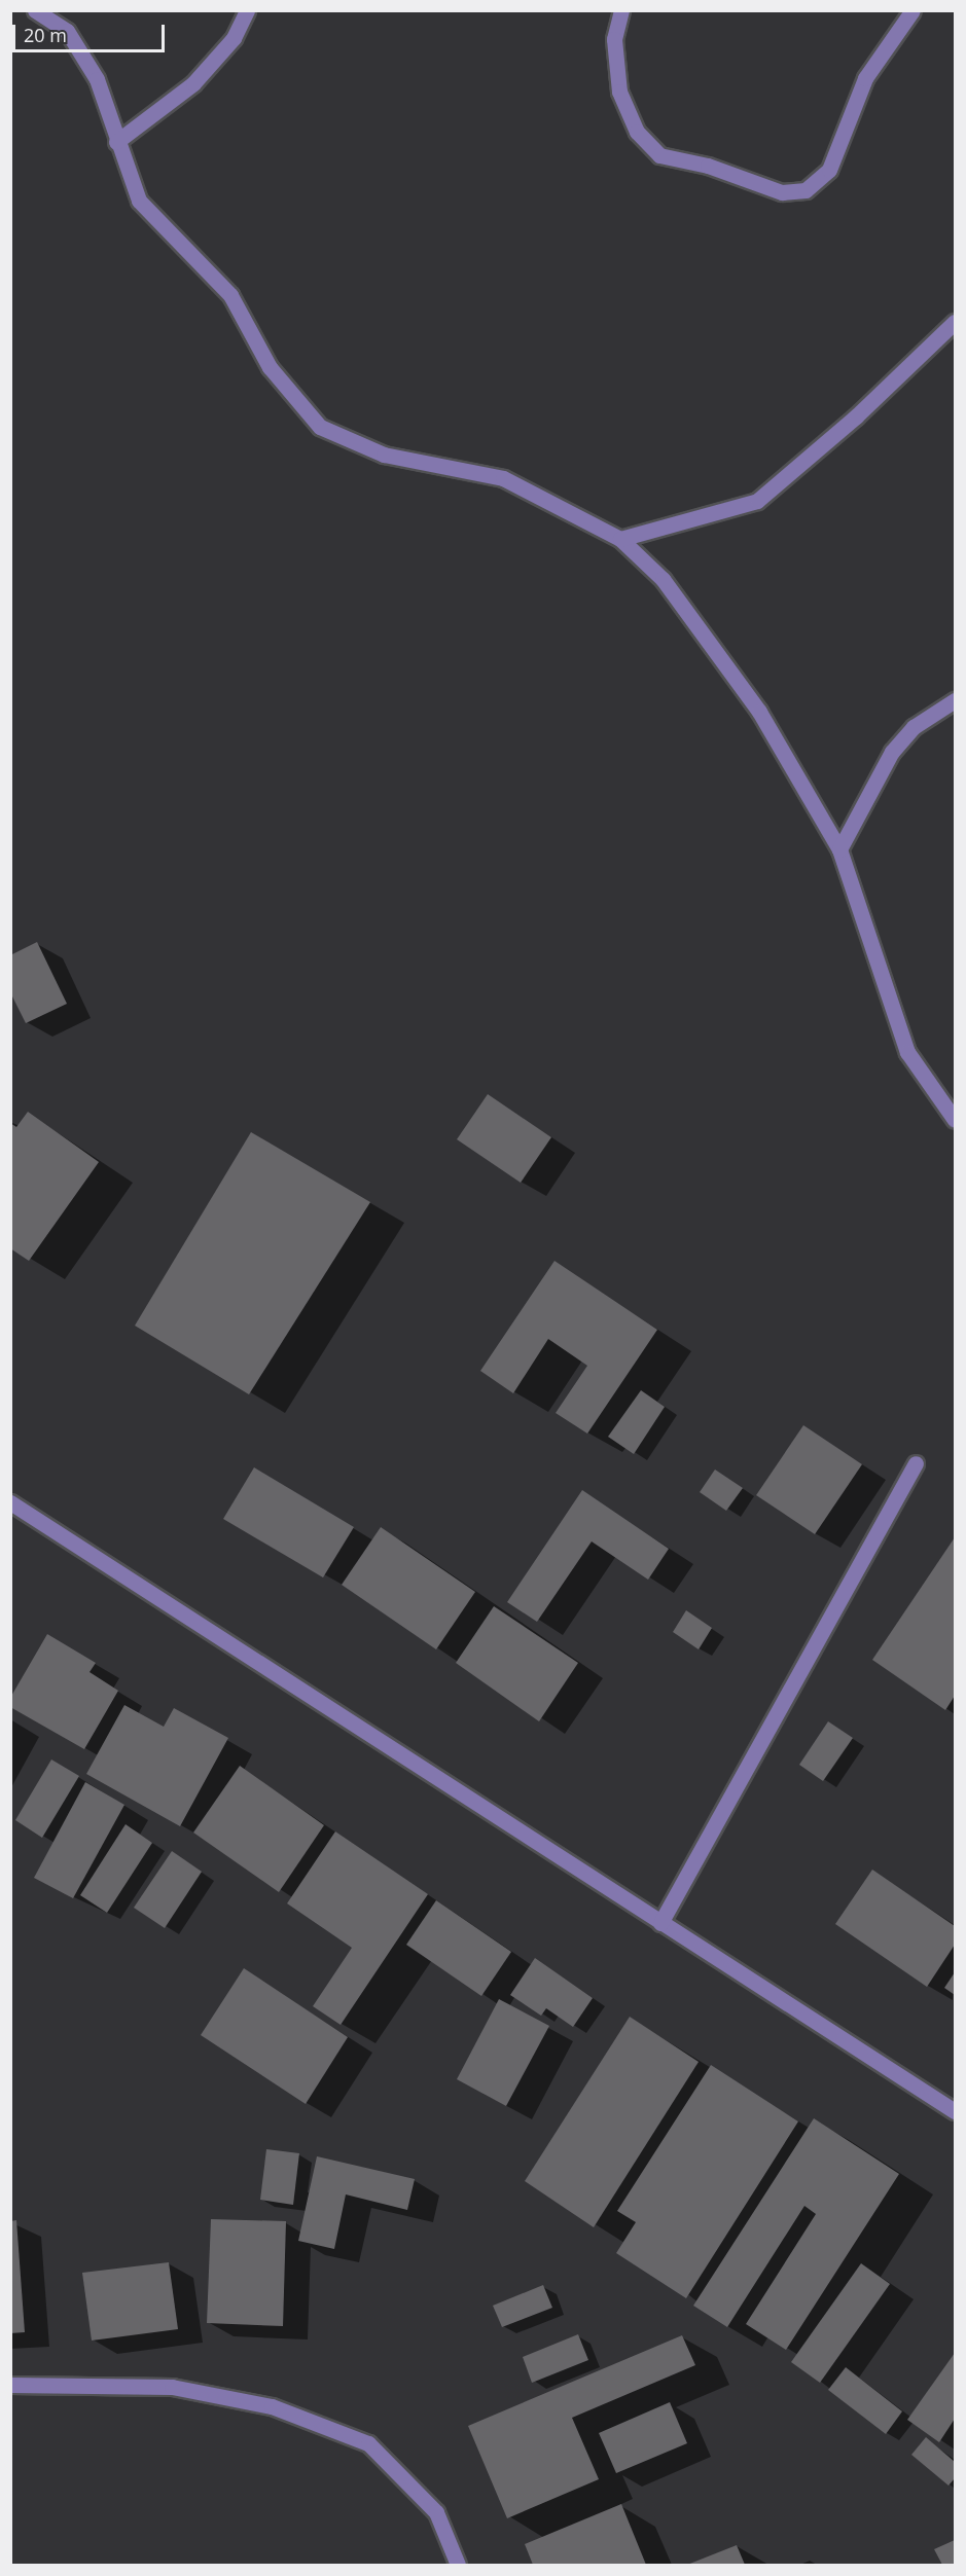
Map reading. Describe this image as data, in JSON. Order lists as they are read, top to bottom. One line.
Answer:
{"scale_bar":"20 m"}
